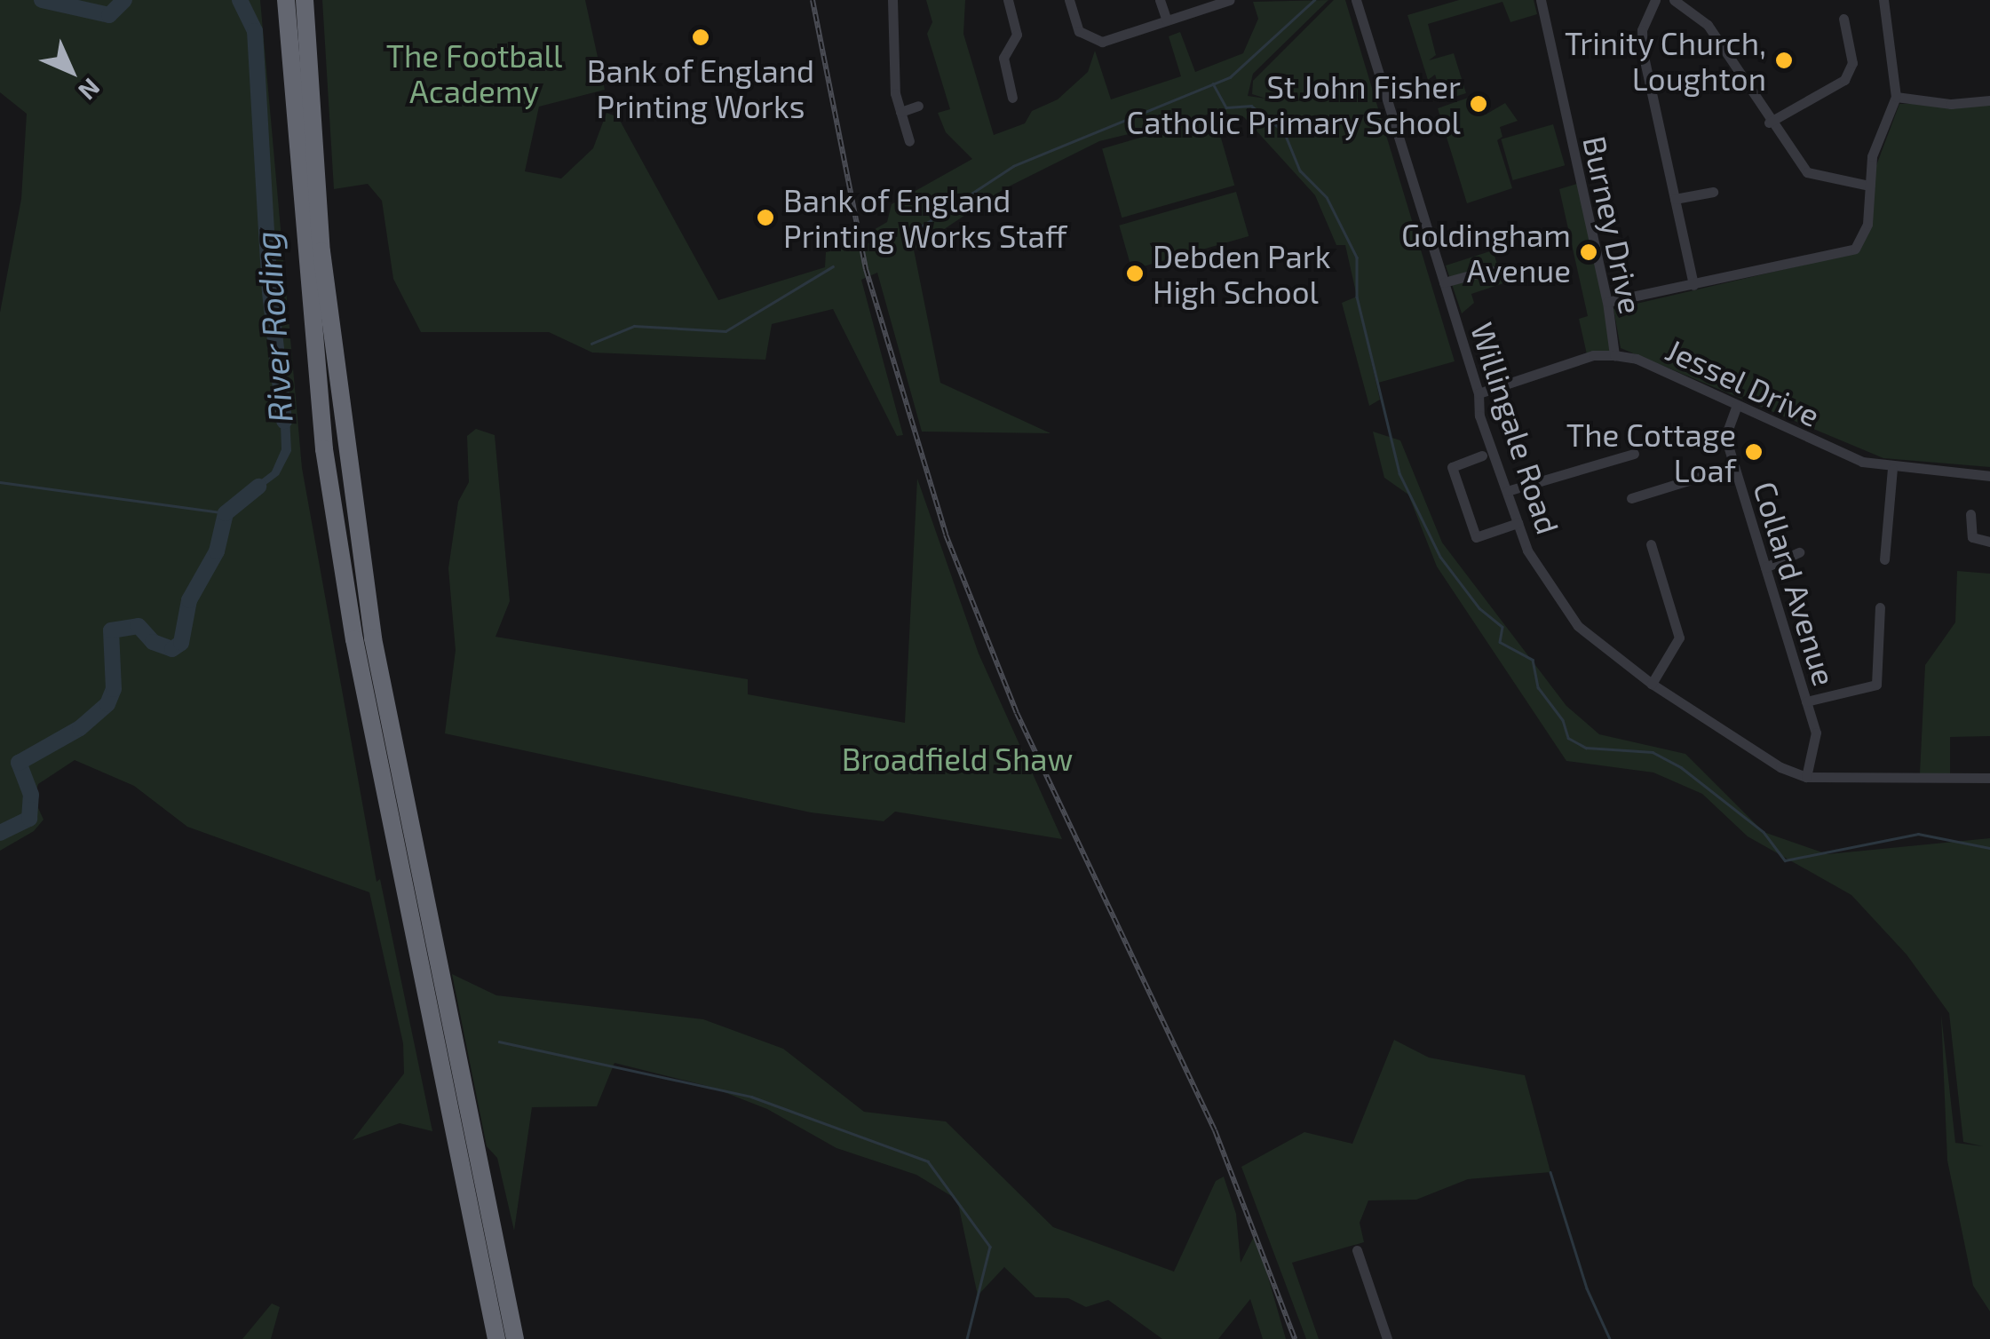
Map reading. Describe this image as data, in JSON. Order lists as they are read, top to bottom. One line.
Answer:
{"streets":{"street":["Burney Drive","Jessel Drive","Willingale Road","Collard Avenue"]},"crossings":[["Burney Drive","Jessel Drive"],["Jessel Drive","Willingale Road"],["Jessel Drive","Collard Avenue"],["Willingale Road","Collard Avenue"]],"water":["River Roding"],"parks":["The Football Academy","Broadfield Shaw"],"places":["Bank of England Printing Works","Trinity Church, Loughton","St John Fisher Catholic Primary School","Bank of England Printing Works Staff","Goldingham Avenue","Debden Park High School","The Cottage Loaf"],"north":"bottom right"}
